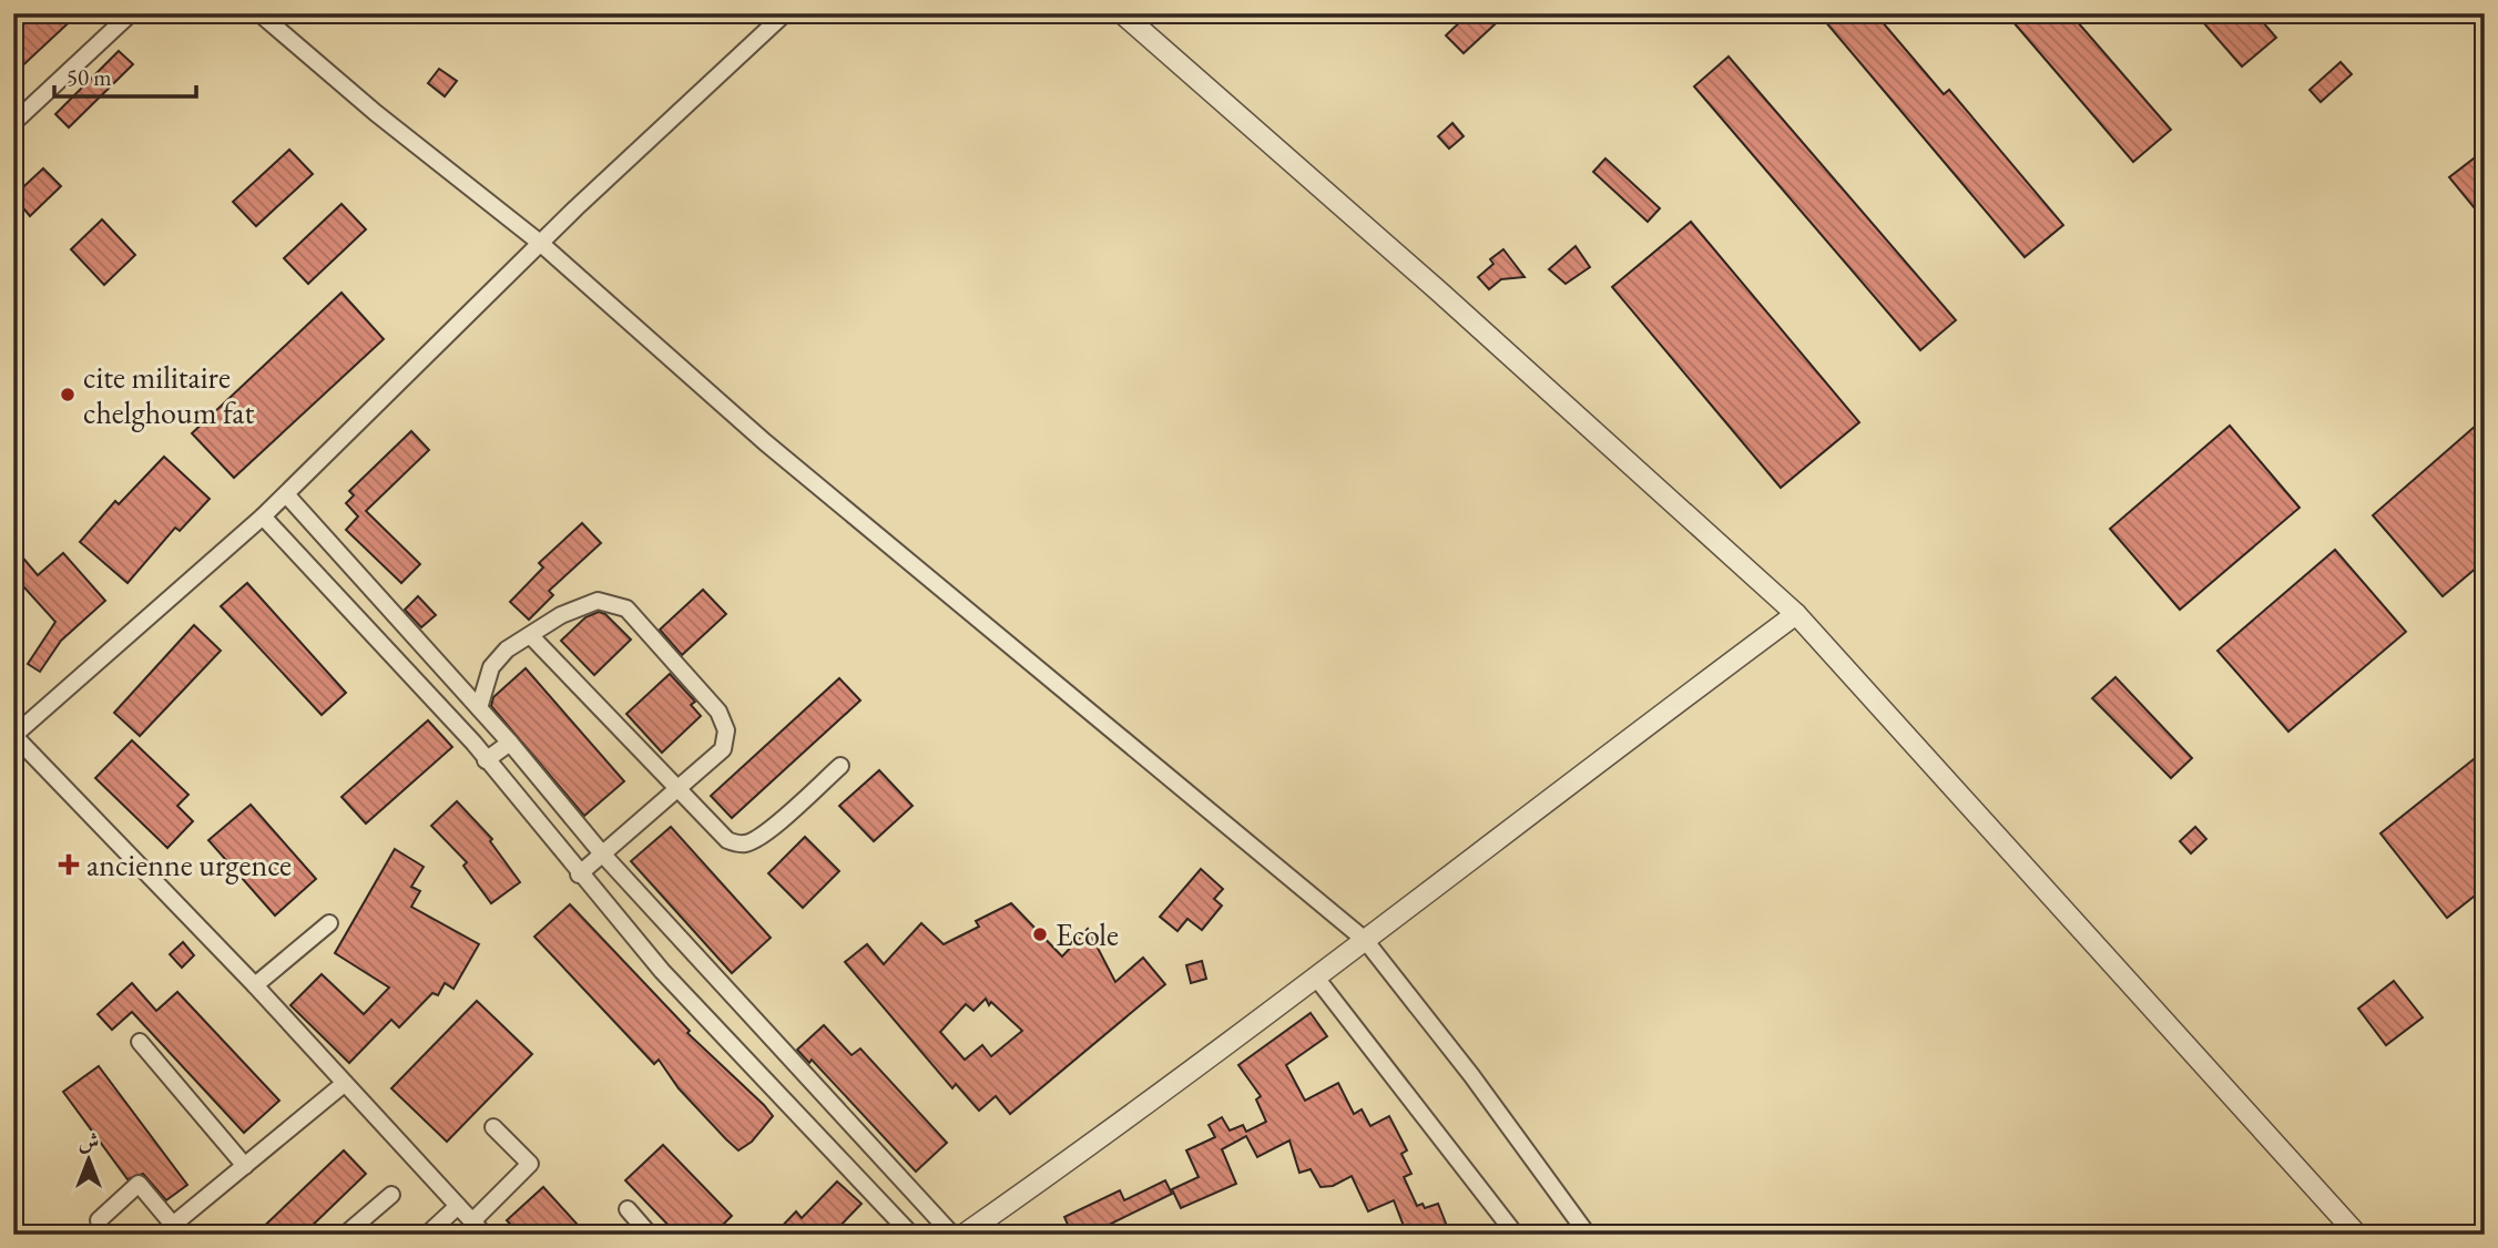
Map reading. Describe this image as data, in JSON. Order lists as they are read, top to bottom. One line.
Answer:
{"places":{"other":["cite militaire chelghoum fat","Ecole"],"health":["ancienne urgence"]},"scale_bar":"50 m","north":"top"}
